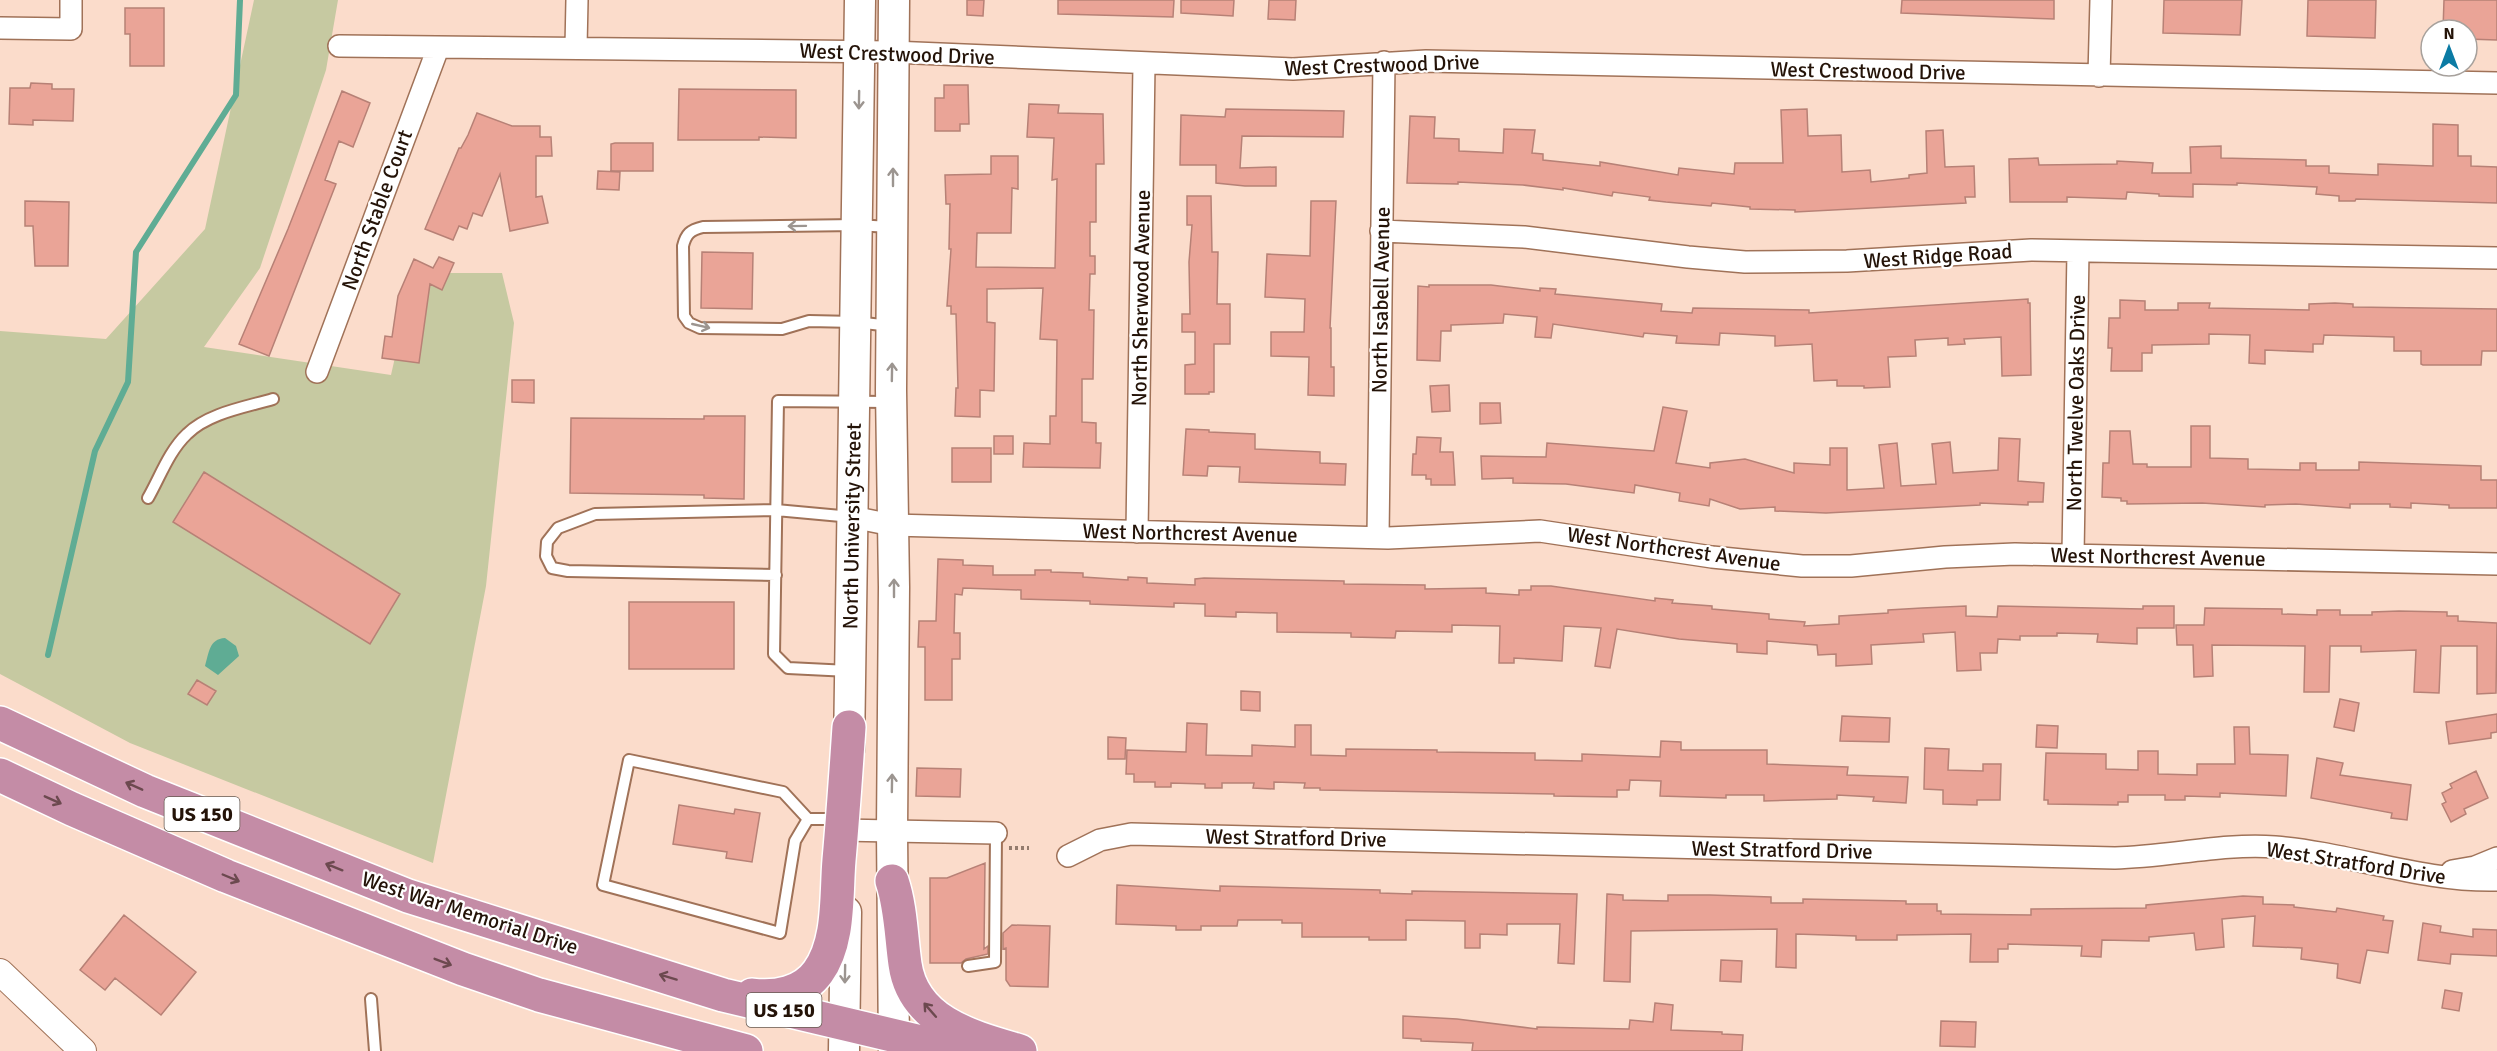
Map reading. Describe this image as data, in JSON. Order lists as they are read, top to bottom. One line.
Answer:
{"streets":{"highway":["US 150","West War Memorial Drive"],"main road":["North University Street"],"street":["West Crestwood Drive","North Stable Court","West Ridge Road","North Sherwood Avenue","North Isabell Avenue","North Twelve Oaks Drive","West Northcrest Avenue","West Stratford Drive"]},"crossings":[["West Crestwood Drive","North Stable Court"],["West Crestwood Drive","North Sherwood Avenue"],["West Crestwood Drive","North Isabell Avenue"],["West Crestwood Drive","North University Street"],["West Ridge Road","North Isabell Avenue"],["West Ridge Road","North Twelve Oaks Drive"],["North Sherwood Avenue","West Northcrest Avenue"],["North Isabell Avenue","West Northcrest Avenue"],["North Twelve Oaks Drive","West Northcrest Avenue"],["North University Street","West Northcrest Avenue"],["North University Street","West War Memorial Drive"]],"north":"top"}
